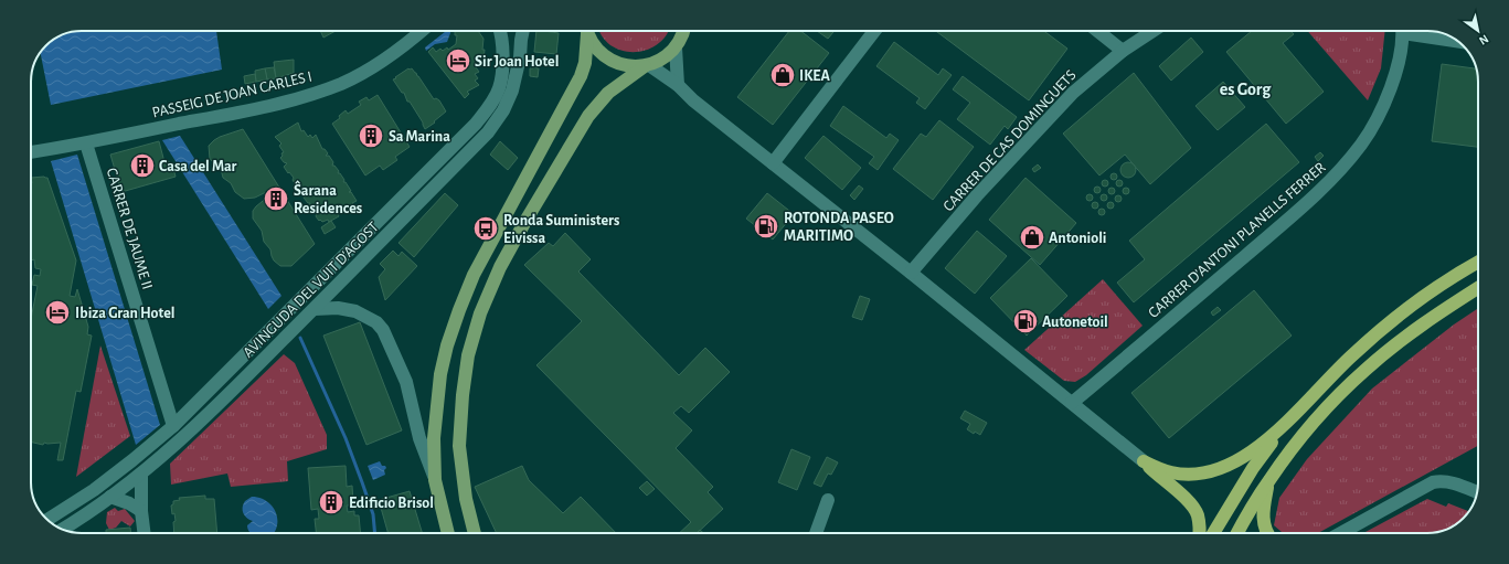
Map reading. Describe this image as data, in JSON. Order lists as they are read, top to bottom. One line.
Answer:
{"streets":{"street":["PASSEIG DE JOAN CARLES I","CARRER DE CAS DOMINGUETS","CARRER DE JAUME II","CARRER D'ANTONI PLANELLS FERRER","AVINGUDA DEL VUIT D'AGOST"]},"crossings":[["PASSEIG DE JOAN CARLES I","CARRER DE JAUME II"],["CARRER DE JAUME II","AVINGUDA DEL VUIT D'AGOST"]],"districts":["es Gorg"],"places":{"hotel":["Sir Joan Hotel","Ibiza Gran Hotel"],"shop":["IKEA","Antonioli"],"building":["Sa Marina","Casa del Mar","Ŝarana Residences","Edificio Brisol"],"fuel station":["ROTONDA PASEO MARITIMO","Autonetoil"],"bus stop":["Ronda Suministers Eivissa"]},"north":"bottom right"}
